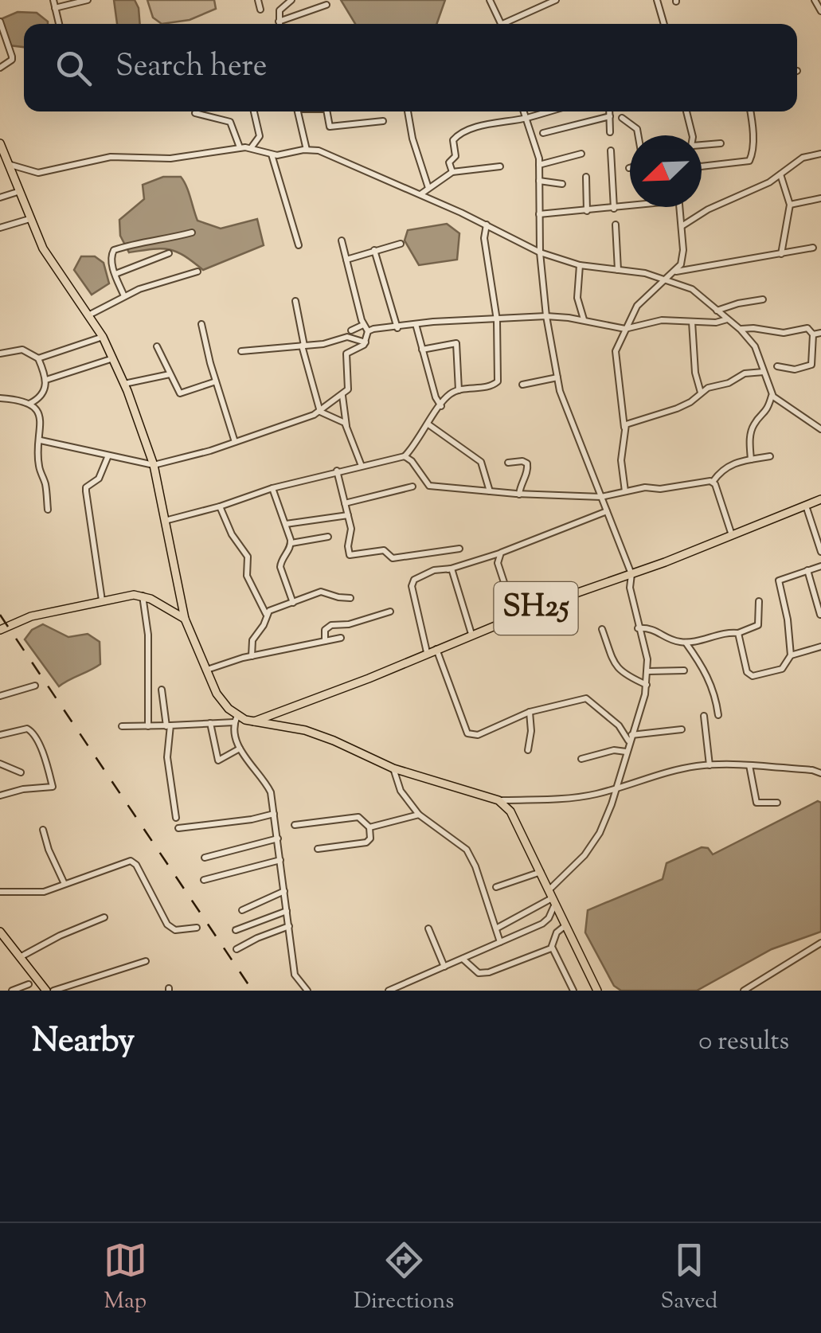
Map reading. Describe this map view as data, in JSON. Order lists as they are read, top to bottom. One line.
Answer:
{"streets":{"main road":["SH25"]},"north":"bottom left","page":{"search":"Search here","heading":["Nearby","0 results"],"nav":["Map","Directions","Saved"]}}
